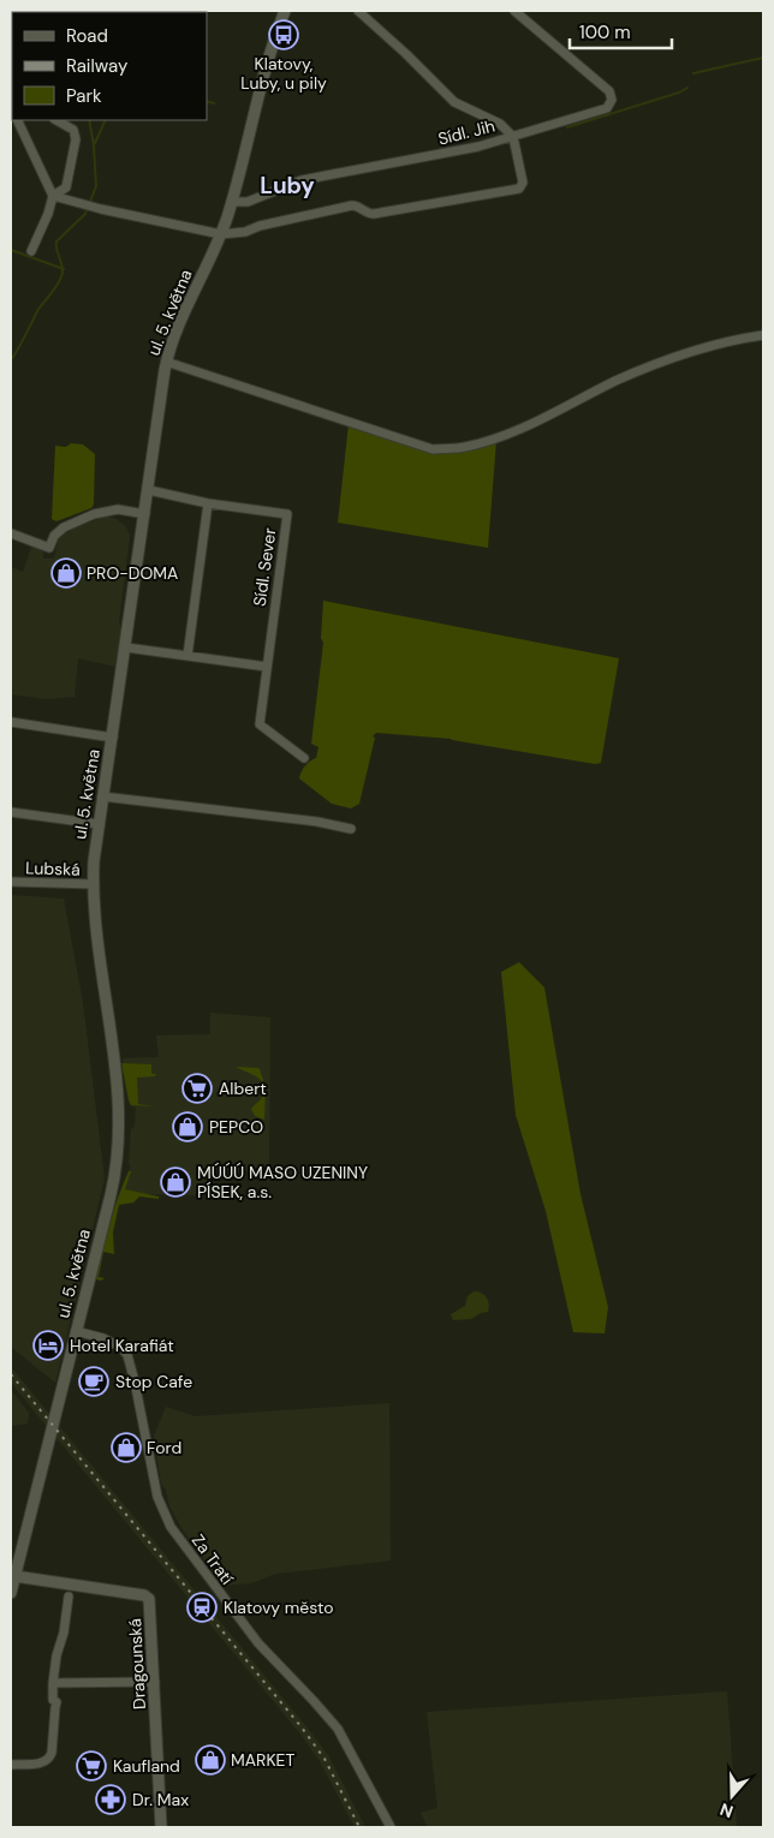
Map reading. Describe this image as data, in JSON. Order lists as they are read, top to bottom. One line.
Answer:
{"streets":{"street":["Sídl. Jih","ul. 5. května","Sídl. Sever","Lubská","Za Tratí","Dragounská"]},"crossings":[["Sídl. Jih","ul. 5. května"],["ul. 5. května","Sídl. Sever"],["ul. 5. května","Lubská"],["ul. 5. května","Za Tratí"],["ul. 5. května","Dragounská"]],"districts":["Luby"],"places":{"bus stop":["Klatovy, Luby, u pily"],"shop":["PRO-DOMA","PEPCO","MÚÚÚ MASO UZENINY PÍSEK, a.s.","Ford","MARKET"],"supermarket":["Albert","Kaufland"],"hotel":["Hotel Karafiát"],"cafe":["Stop Cafe"],"station":["Klatovy město"],"pharmacy":["Dr. Max"]},"legend":["Road","Railway","Park"],"scale_bar":"100 m","north":"bottom"}
